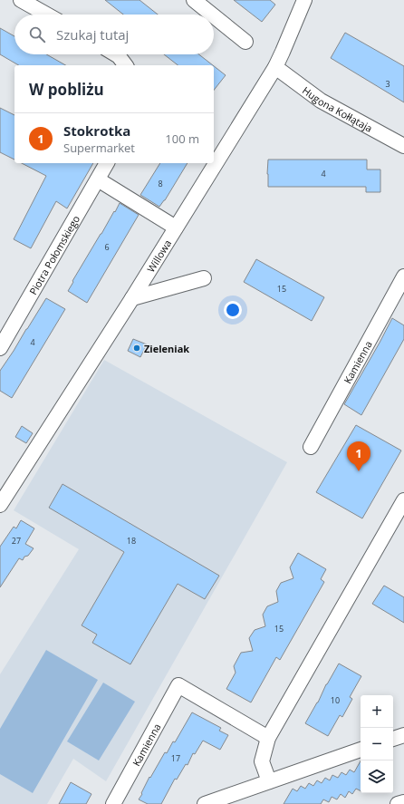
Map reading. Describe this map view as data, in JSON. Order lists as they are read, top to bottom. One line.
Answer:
{"streets":{"street":["Hugona Kołłątaja","Piotra Połomskiego","Willowa","Kamienna"]},"crossings":[["Hugona Kołłątaja","Willowa"]],"places":["Zieleniak"],"house_numbers":["3","4","8","6","15","4","27","18","15","10","17"],"page":{"search":"Szukaj tutaj","heading":"W pobliżu","list":[{"mark":"1","name":"Stokrotka","note":"Supermarket","value":"100 m"}],"pins":"1","map_buttons":["+","−"]}}
